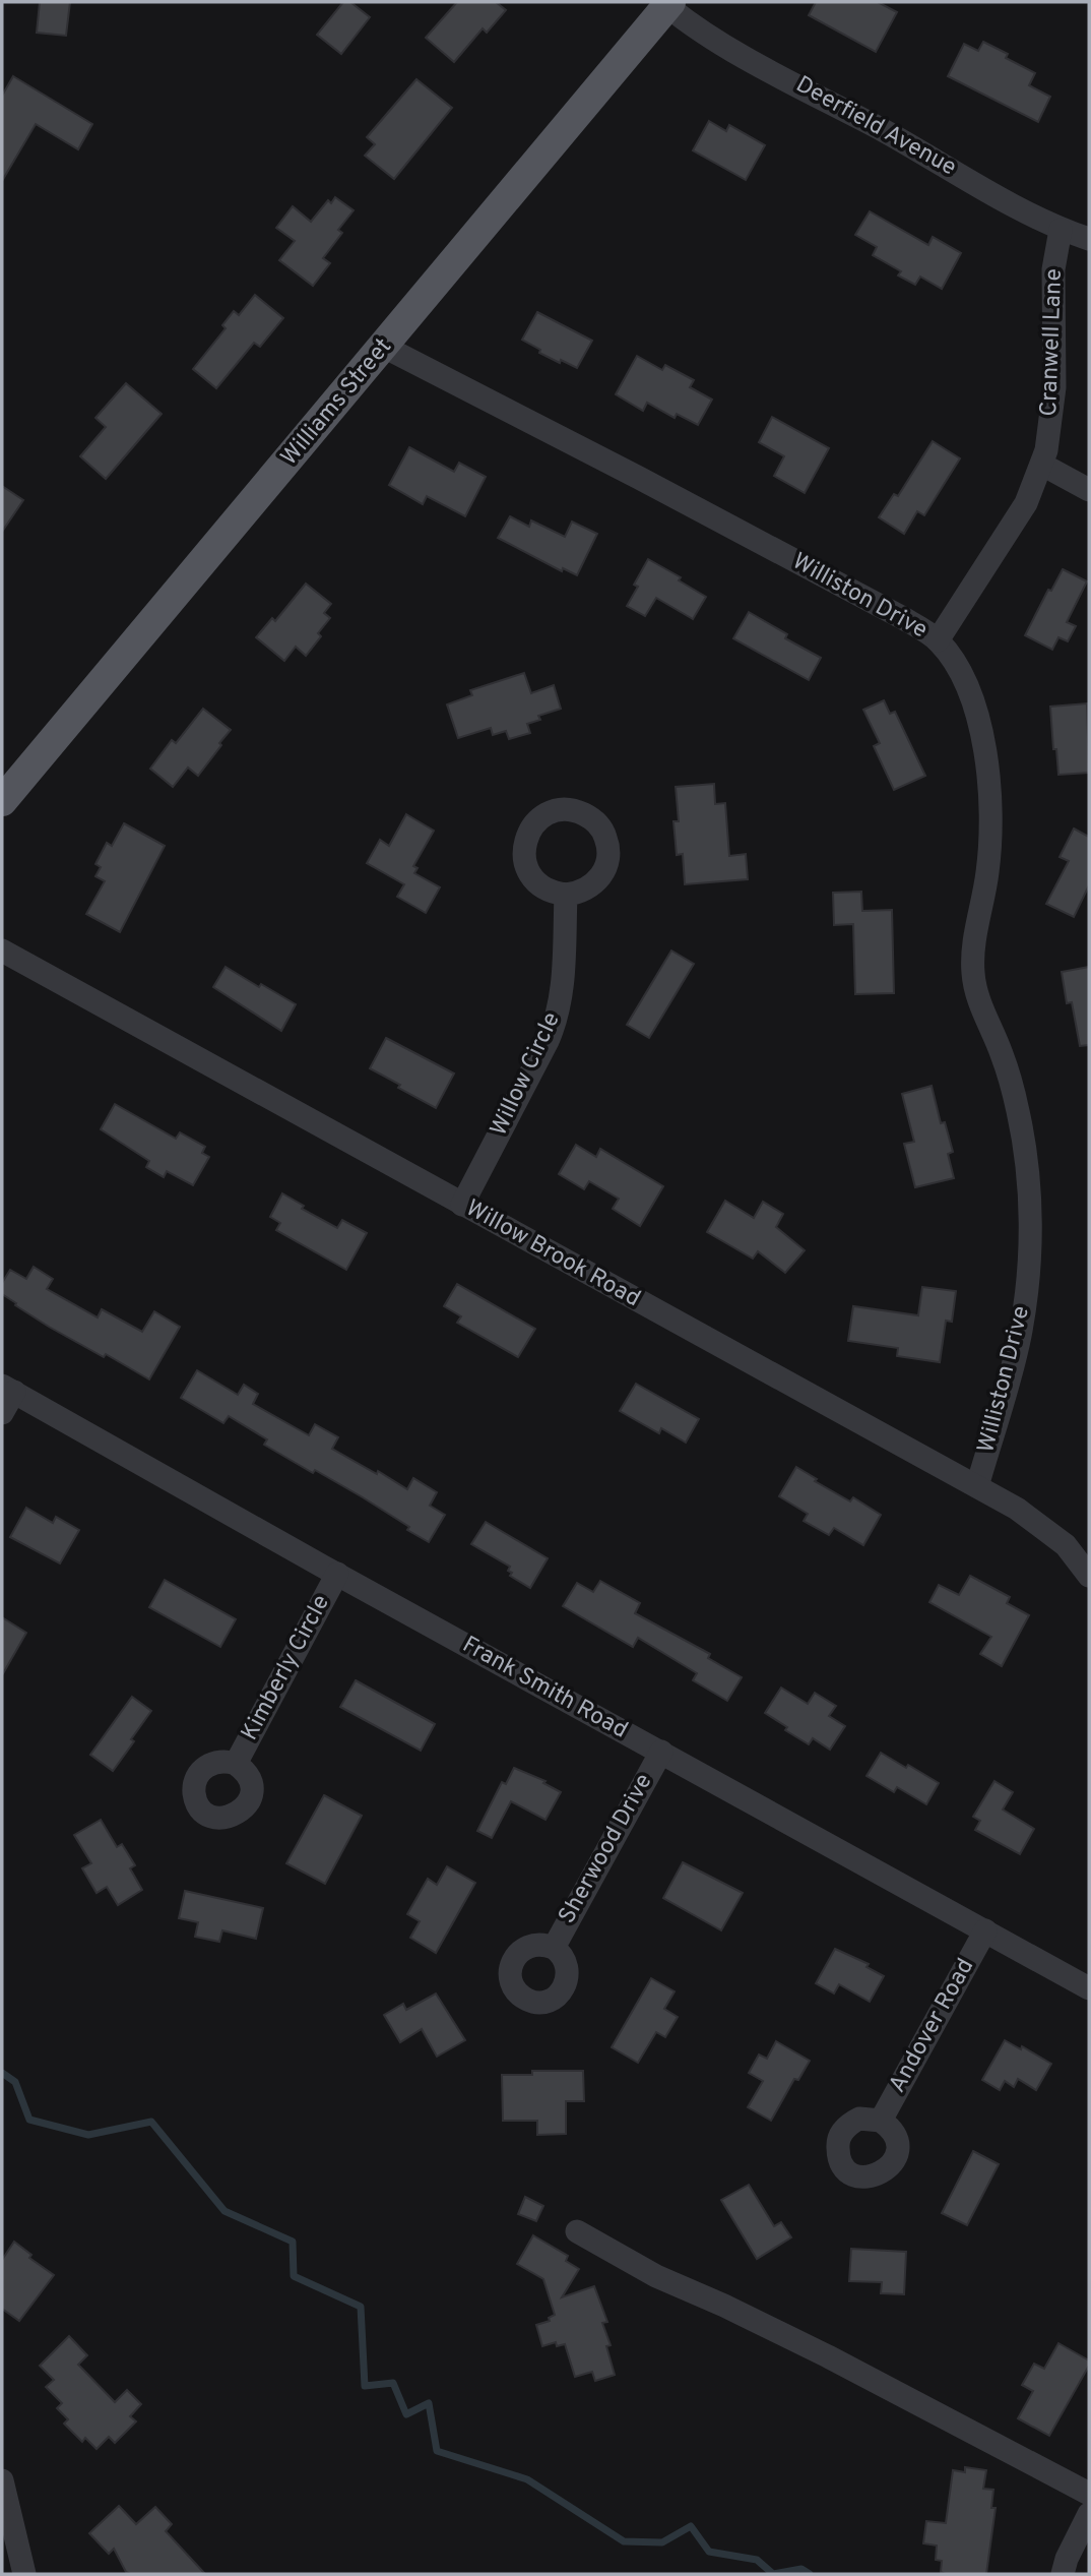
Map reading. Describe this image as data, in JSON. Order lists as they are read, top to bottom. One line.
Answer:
{"streets":{"main road":["Williams Street"],"street":["Deerfield Avenue","Cranwell Lane","Williston Drive","Willow Circle","Willow Brook Road","Kimberly Circle","Frank Smith Road","Sherwood Drive","Andover Road"]},"crossings":[["Deerfield Avenue","Cranwell Lane"],["Deerfield Avenue","Williams Street"],["Cranwell Lane","Williston Drive"],["Williams Street","Williston Drive"],["Williston Drive","Willow Brook Road"],["Willow Circle","Willow Brook Road"],["Kimberly Circle","Frank Smith Road"],["Frank Smith Road","Sherwood Drive"],["Frank Smith Road","Andover Road"]]}
